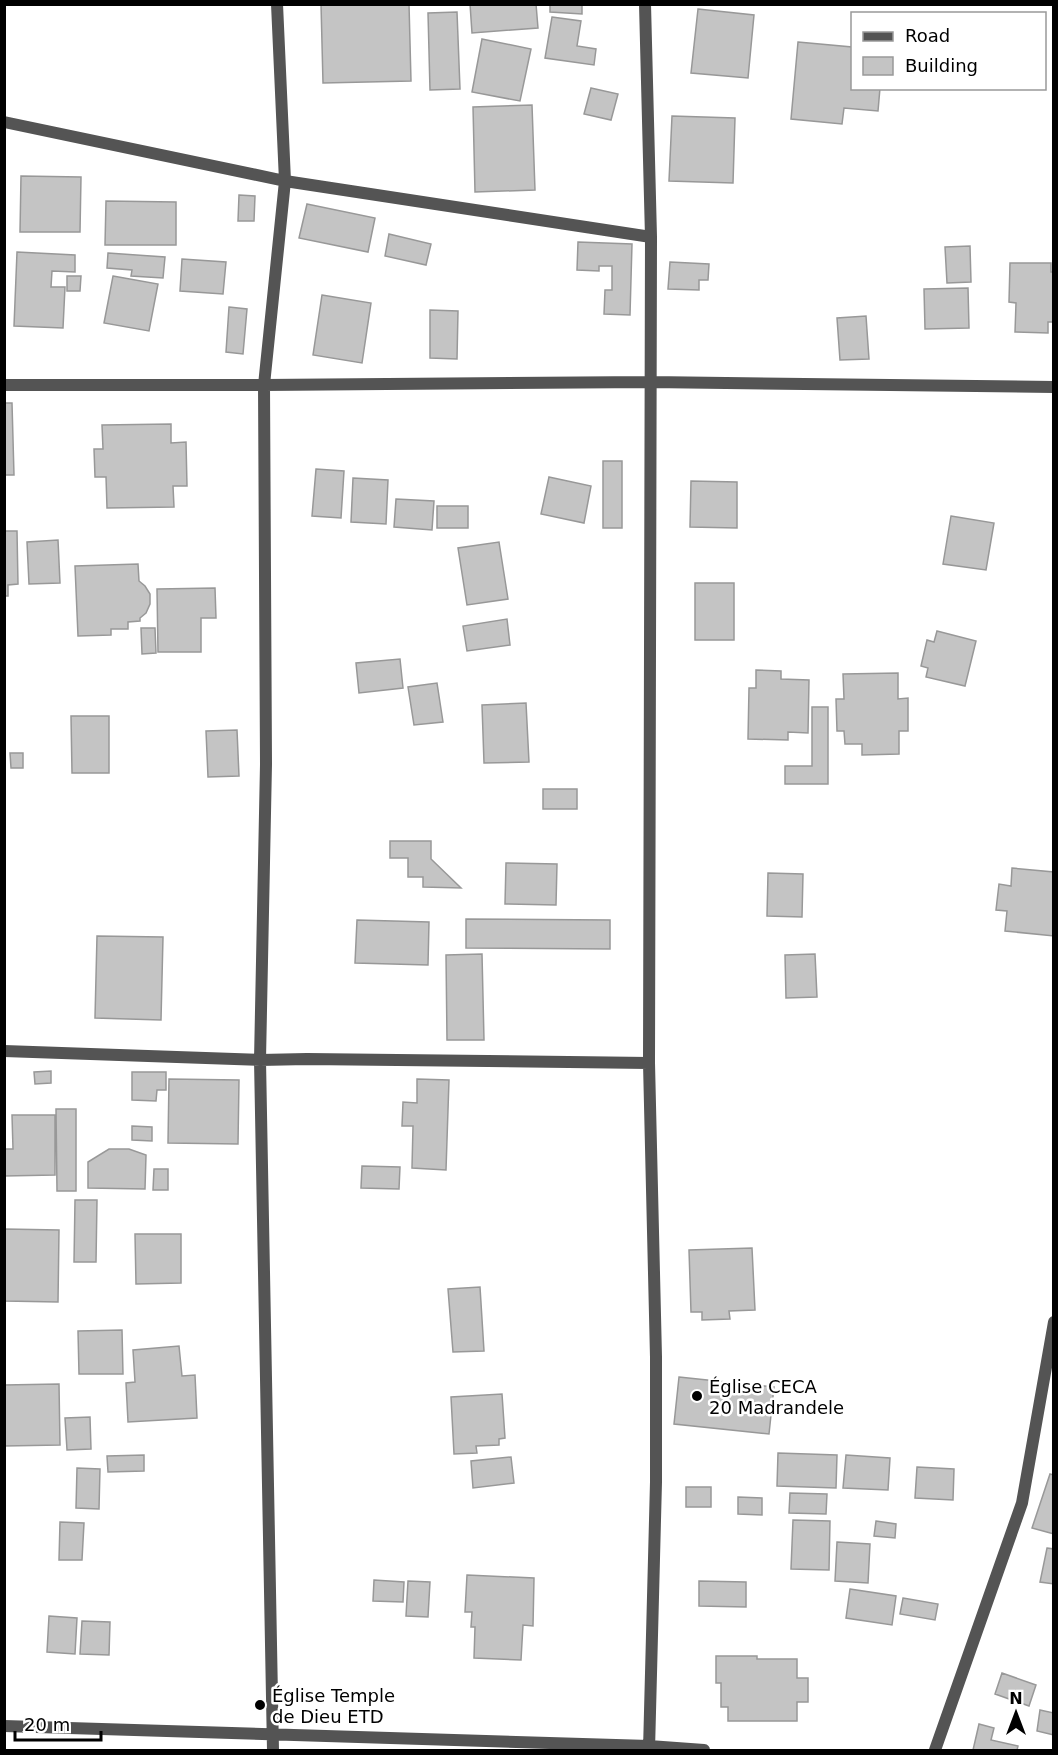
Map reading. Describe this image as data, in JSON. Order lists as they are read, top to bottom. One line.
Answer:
{"places":["Église CECA 20 Madrandele","Église Temple de Dieu ETD"],"legend":["Road","Building"],"scale_bar":"20 m","north":"top"}
